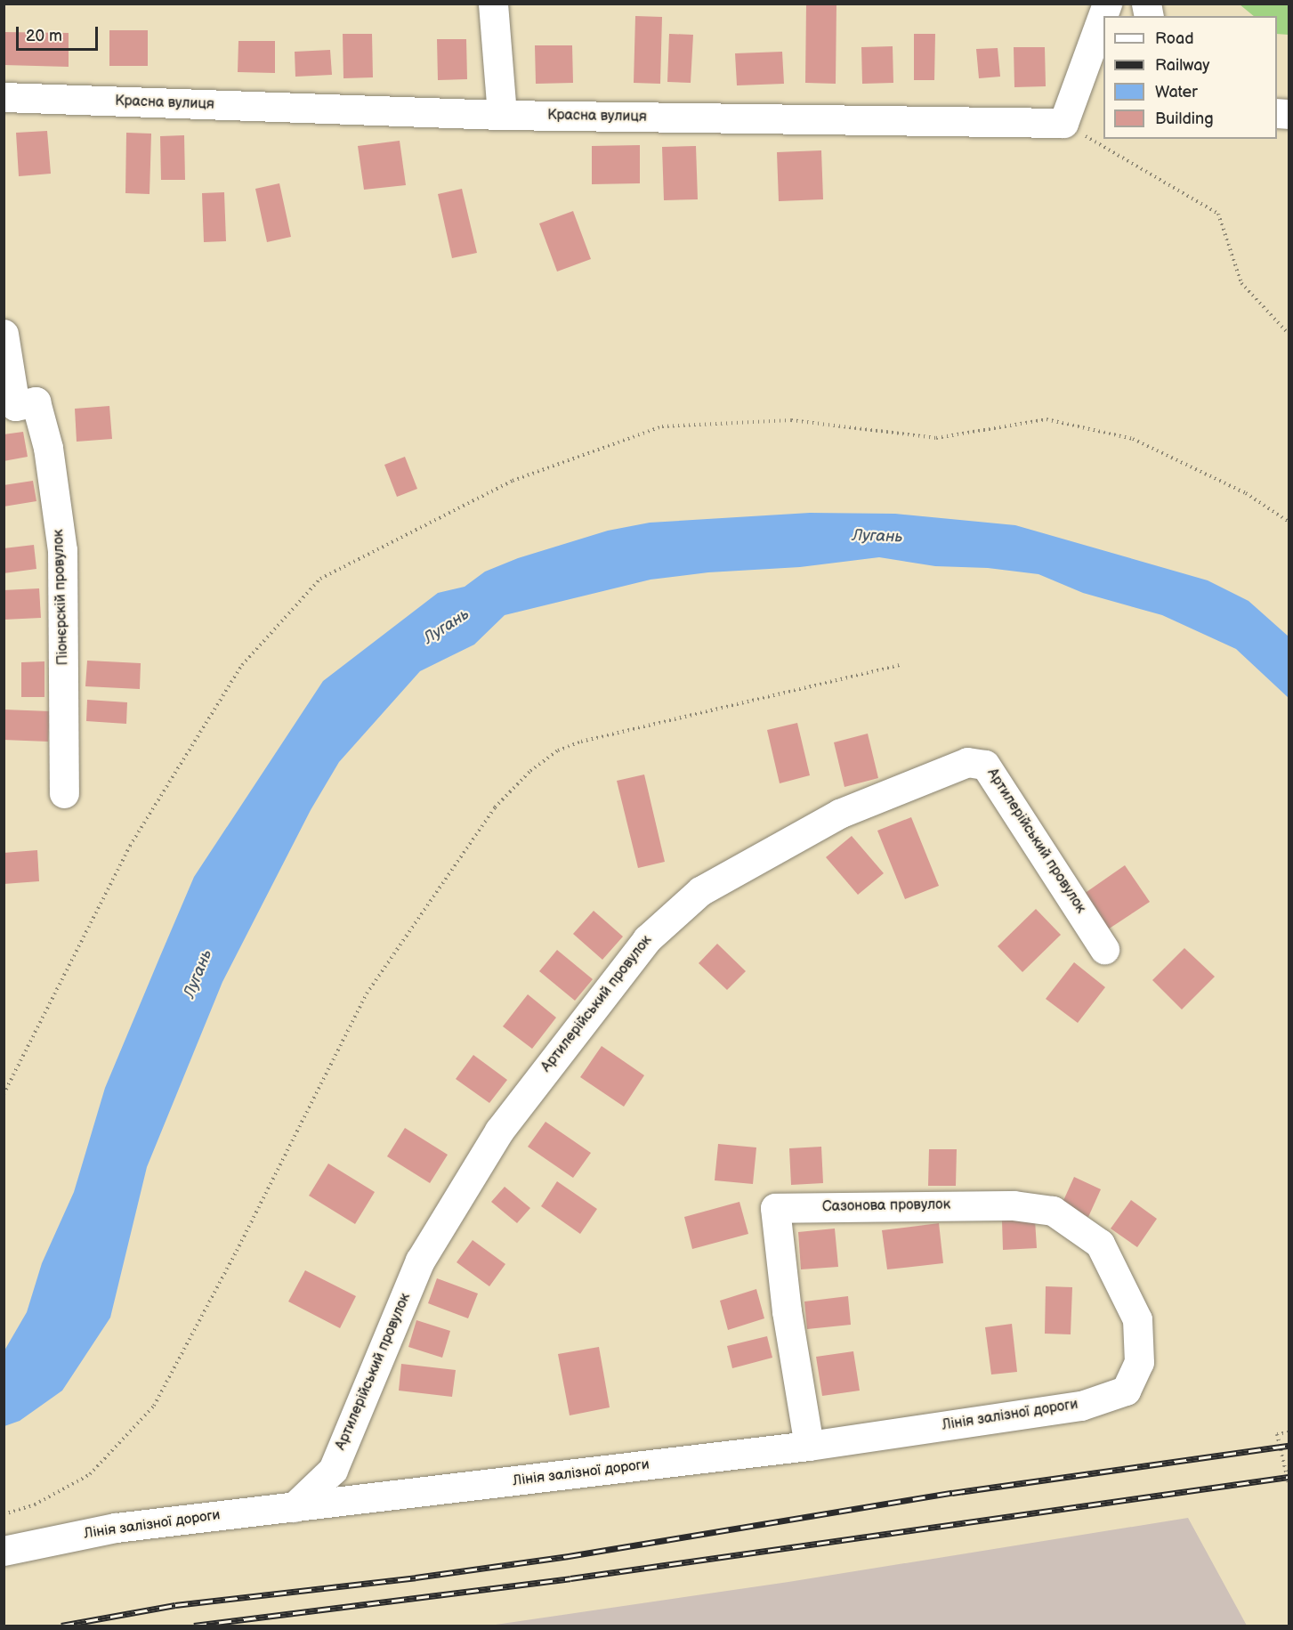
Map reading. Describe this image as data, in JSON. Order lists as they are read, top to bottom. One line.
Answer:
{"streets":{"street":["Красна вулиця","Піонєрскій провулок","Артилерійський провулок","Сазонова провулок","Лінія залізної дороги"]},"crossings":[["Артилерійський провулок","Лінія залізної дороги"],["Сазонова провулок","Лінія залізної дороги"]],"water":["Лугань"],"legend":["Road","Railway","Water","Building"],"scale_bar":"20 m"}
